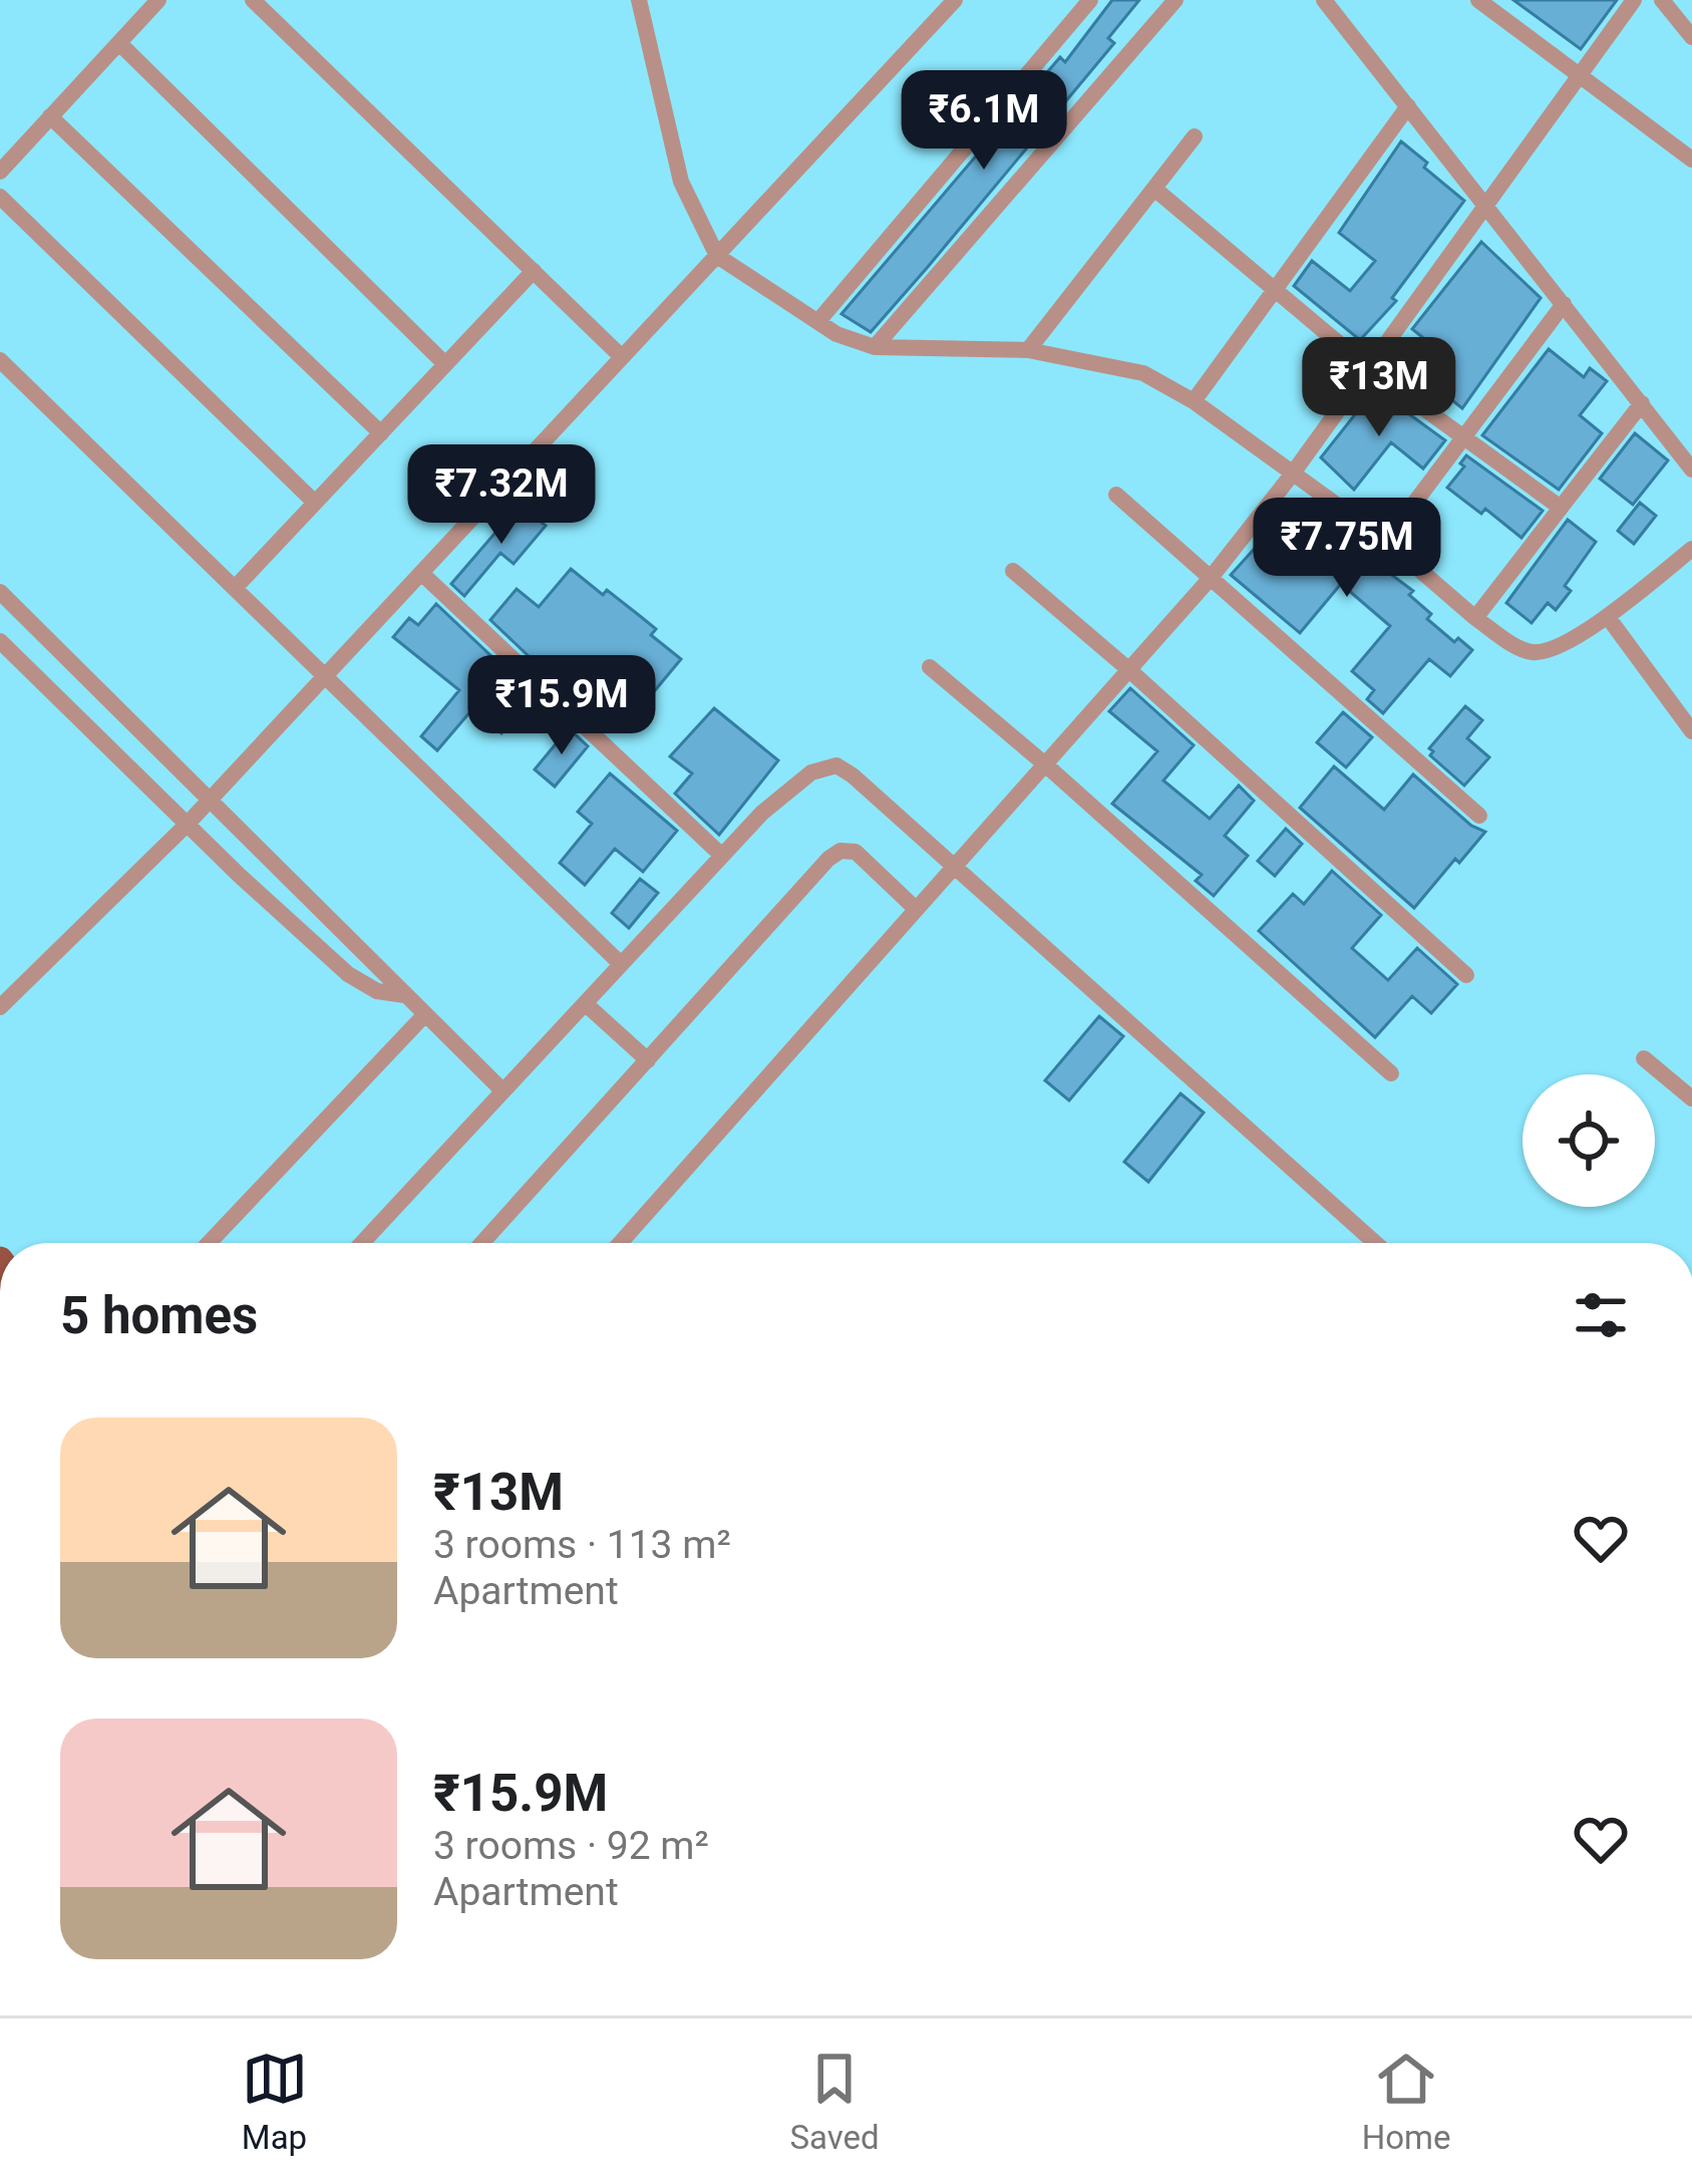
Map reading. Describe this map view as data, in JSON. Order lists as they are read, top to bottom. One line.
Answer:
{"page":{"price":["₹6.1M","₹13M","₹7.32M","₹7.75M","₹15.9M"],"heading":"5 homes","list":[{"name":"₹13M","note":"3 rooms · 113 m² · Apartment"},{"name":"₹15.9M","note":"3 rooms · 92 m² · Apartment"}],"tabs":["Map","Saved","Home"]}}
